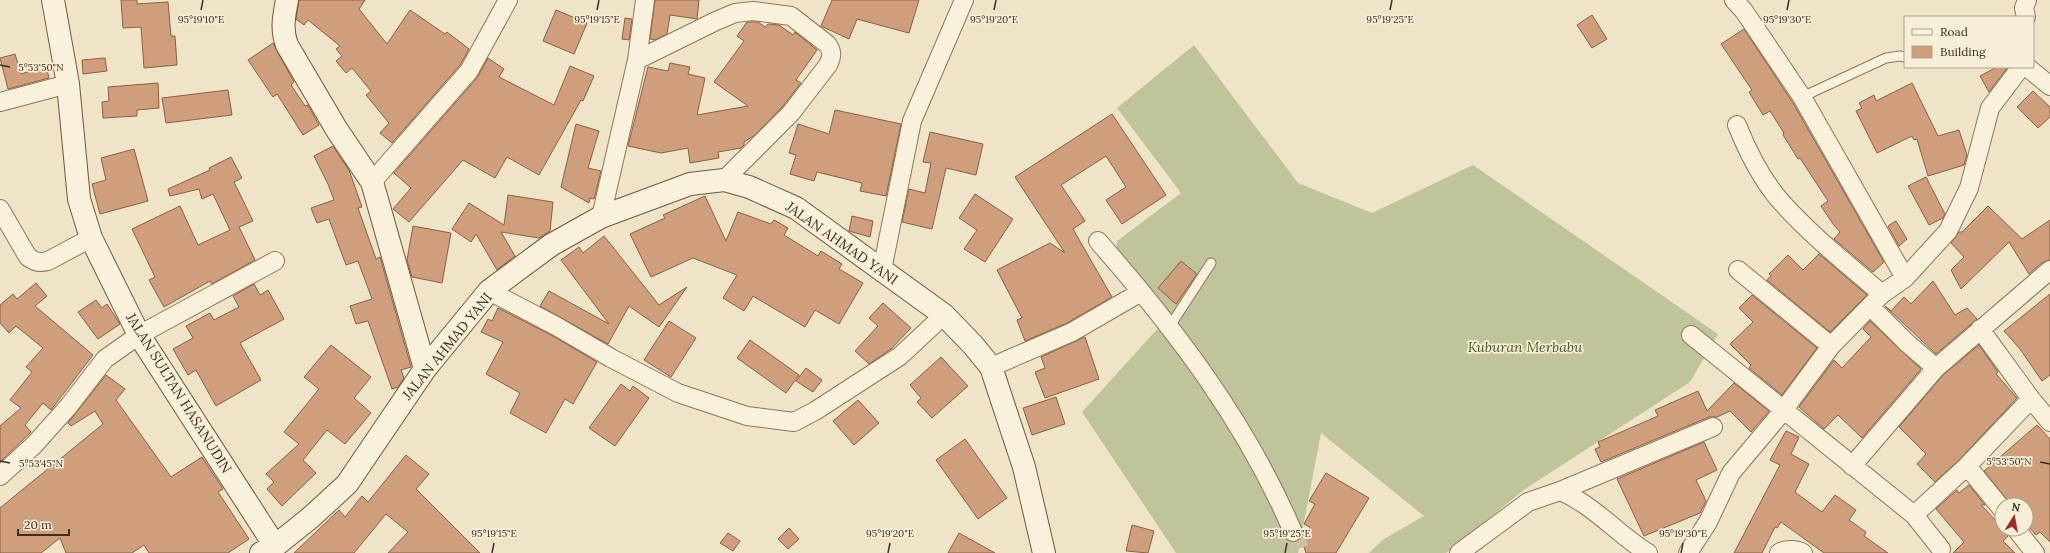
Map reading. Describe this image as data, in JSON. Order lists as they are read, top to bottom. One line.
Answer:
{"streets":{"street":["JALAN AHMAD YANI","JALAN SULTAN HASANUDIN"]},"crossings":[["JALAN AHMAD YANI","JALAN SULTAN HASANUDIN"]],"parks":["Kuburan Merbabu"],"legend":["Road","Building"],"scale_bar":"20 m","north":"top","coordinates":["95°19'10\"E","95°19'15\"E","95°19'20\"E","95°19'25\"E","95°19'30\"E","5°53'50\"N","5°53'45\"N"]}
